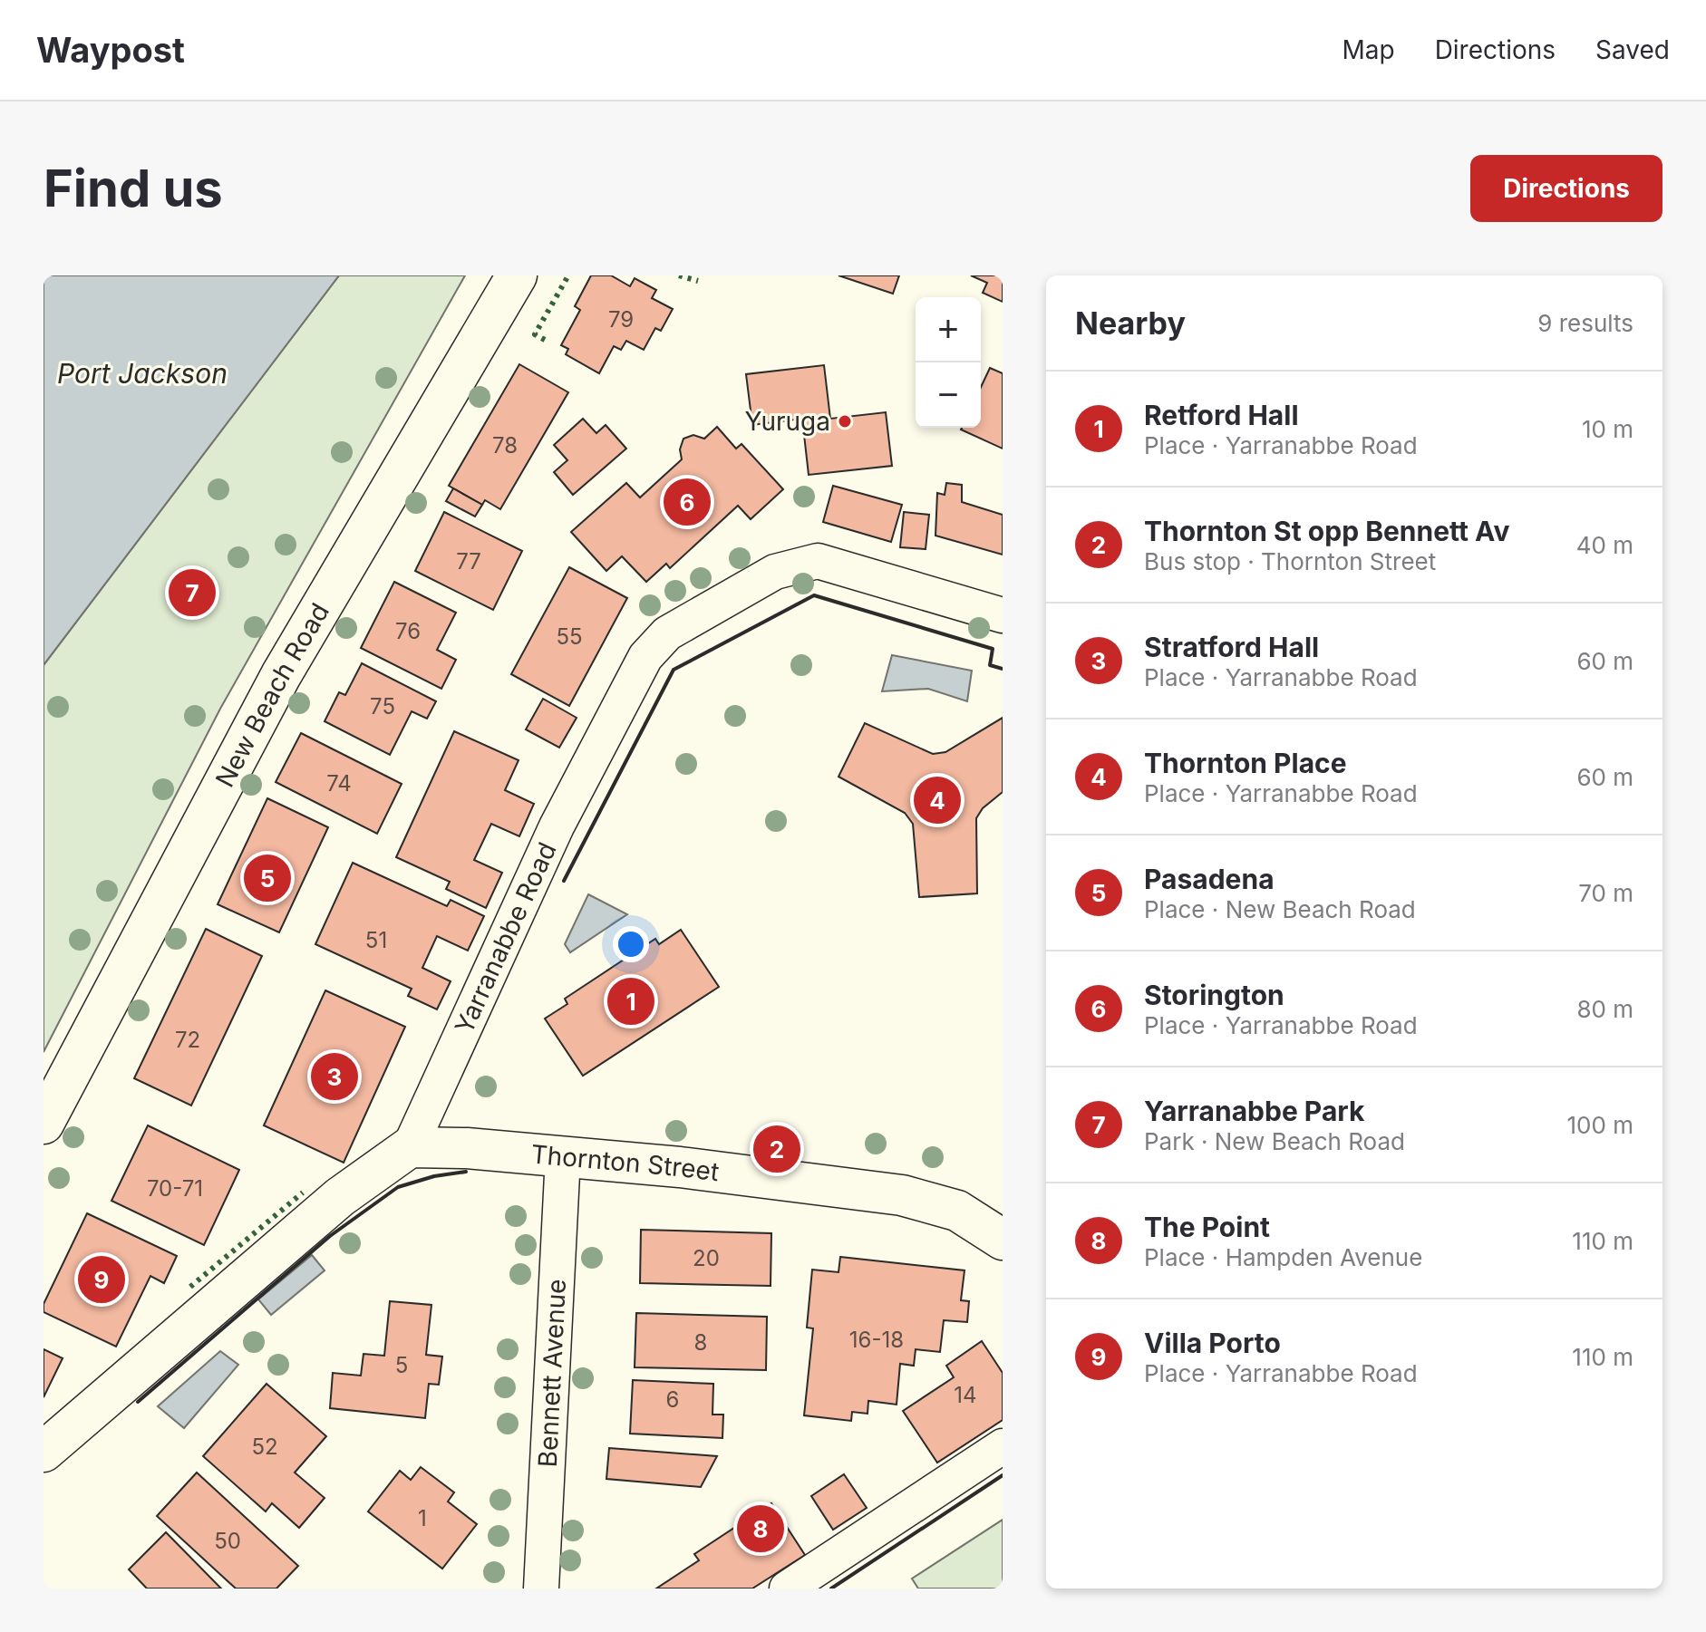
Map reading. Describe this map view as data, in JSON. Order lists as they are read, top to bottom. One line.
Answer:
{"streets":{"street":["New Beach Road","Yarranabbe Road","Thornton Street","Bennett Avenue"]},"crossings":[["Yarranabbe Road","Thornton Street"],["Thornton Street","Bennett Avenue"]],"water":["Port Jackson"],"places":["Yuruga"],"house_numbers":["79","78","77","76","55","75","74","51","72","70-71","20","16-18","8","5","14","6","52","1","50"],"page":{"header":"Waypost","nav":["Map","Directions","Saved"],"buttons":"Directions","title":"Find us","heading":["Nearby","9 results"],"map_buttons":["+","−"],"list":[{"mark":"1","name":"Retford Hall","note":"Place · Yarranabbe Road","value":"10 m"},{"mark":"2","name":"Thornton St opp Bennett Av","note":"Bus stop · Thornton Street","value":"40 m"},{"mark":"3","name":"Stratford Hall","note":"Place · Yarranabbe Road","value":"60 m"},{"mark":"4","name":"Thornton Place","note":"Place · Yarranabbe Road","value":"60 m"},{"mark":"5","name":"Pasadena","note":"Place · New Beach Road","value":"70 m"},{"mark":"6","name":"Storington","note":"Place · Yarranabbe Road","value":"80 m"},{"mark":"7","name":"Yarranabbe Park","note":"Park · New Beach Road","value":"100 m"},{"mark":"8","name":"The Point","note":"Place · Hampden Avenue","value":"110 m"},{"mark":"9","name":"Villa Porto","note":"Place · Yarranabbe Road","value":"110 m"}],"pins":["6","7","4","5","1","3","2","9","8"]}}
